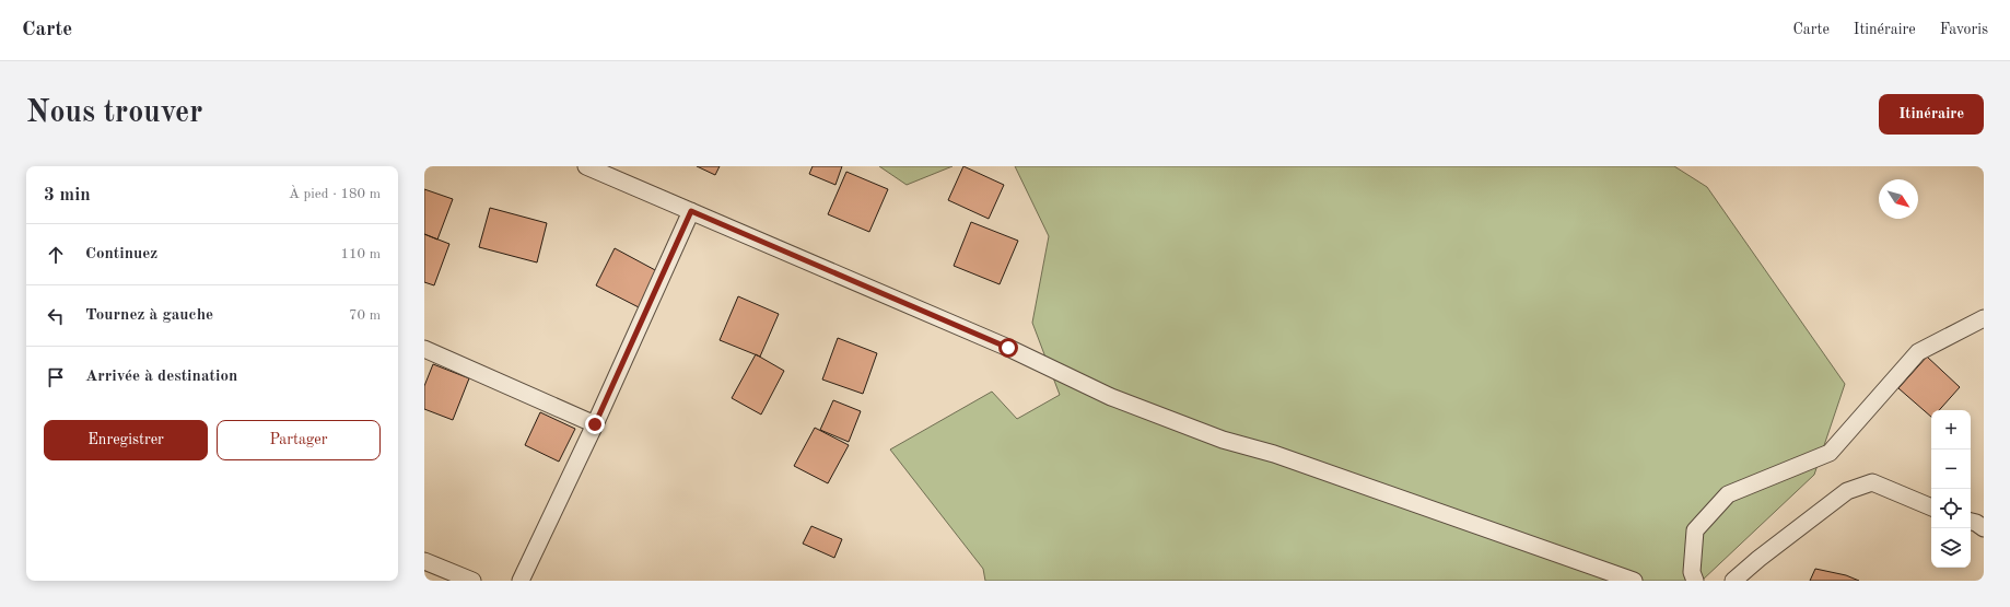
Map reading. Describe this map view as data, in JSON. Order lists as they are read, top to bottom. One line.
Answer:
{"north":"bottom right","page":{"header":"Carte","nav":["Carte","Itinéraire","Favoris"],"buttons":["Itinéraire",["Enregistrer","Partager"]],"title":"Nous trouver","heading":["3 min","À pied · 180 m"],"list":[["Continuez","110 m"],["Tournez à gauche","70 m"],"Arrivée à destination"],"map_buttons":["+","−"]}}
